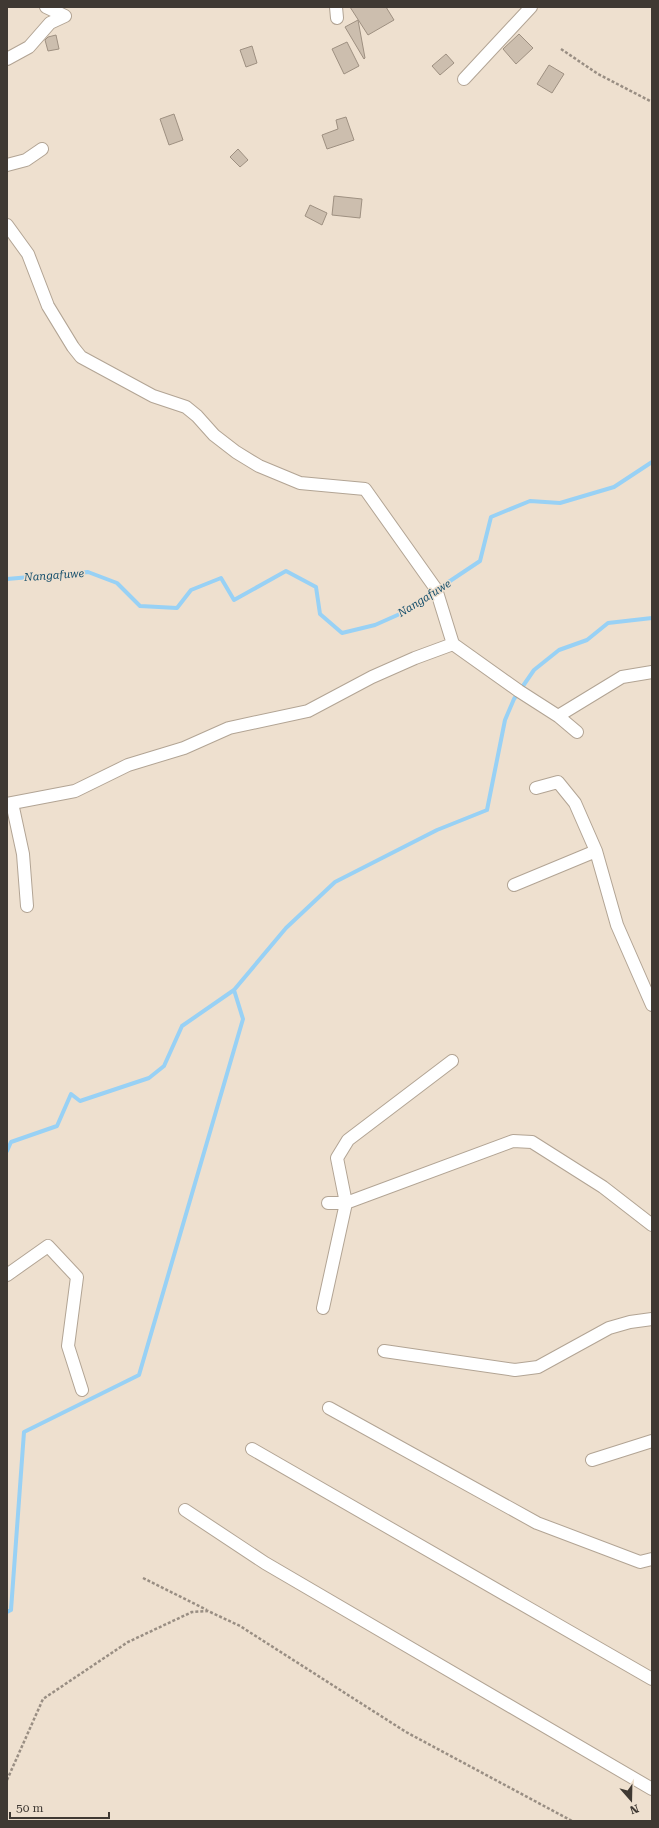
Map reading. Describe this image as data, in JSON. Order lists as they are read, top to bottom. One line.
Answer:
{"water":["Nangafuwe"],"scale_bar":"50 m","north":"bottom"}
